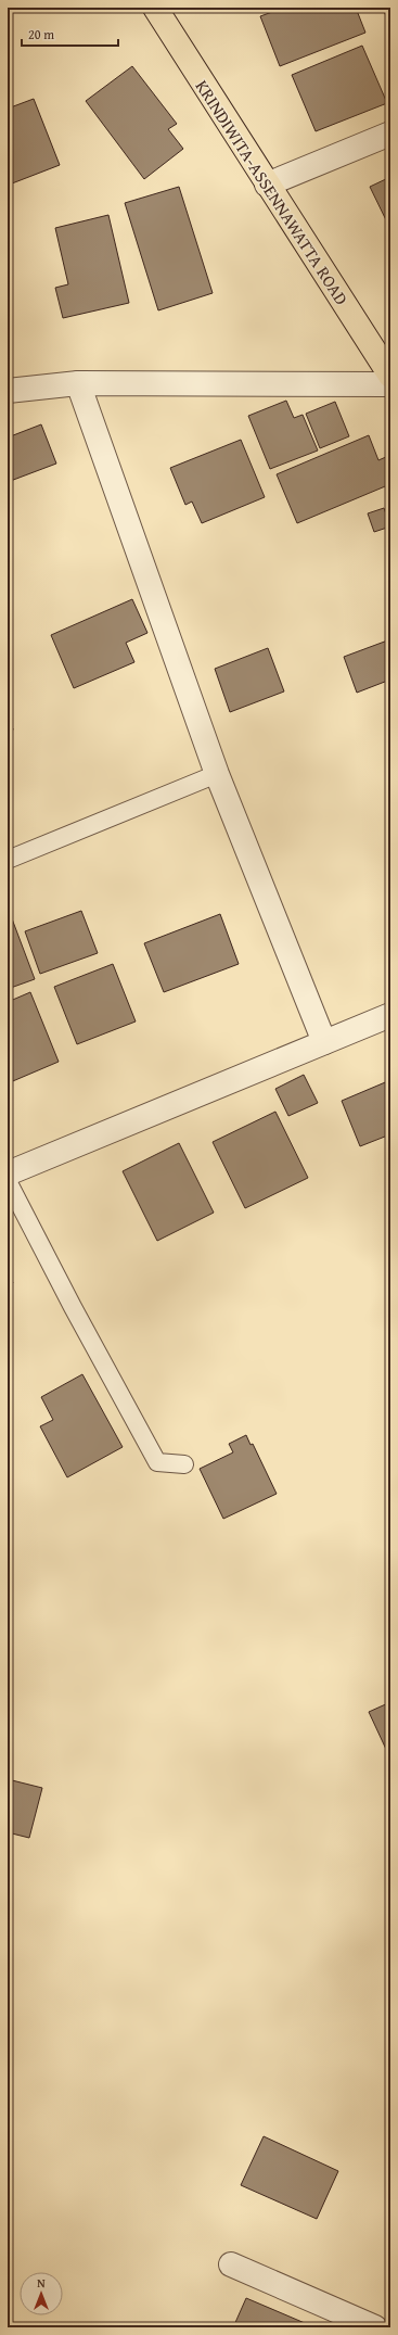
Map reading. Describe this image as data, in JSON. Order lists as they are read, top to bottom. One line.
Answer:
{"streets":{"main road":["KRINDIWITA-ASSENNAWATTA ROAD"]},"scale_bar":"20 m","north":"top"}
